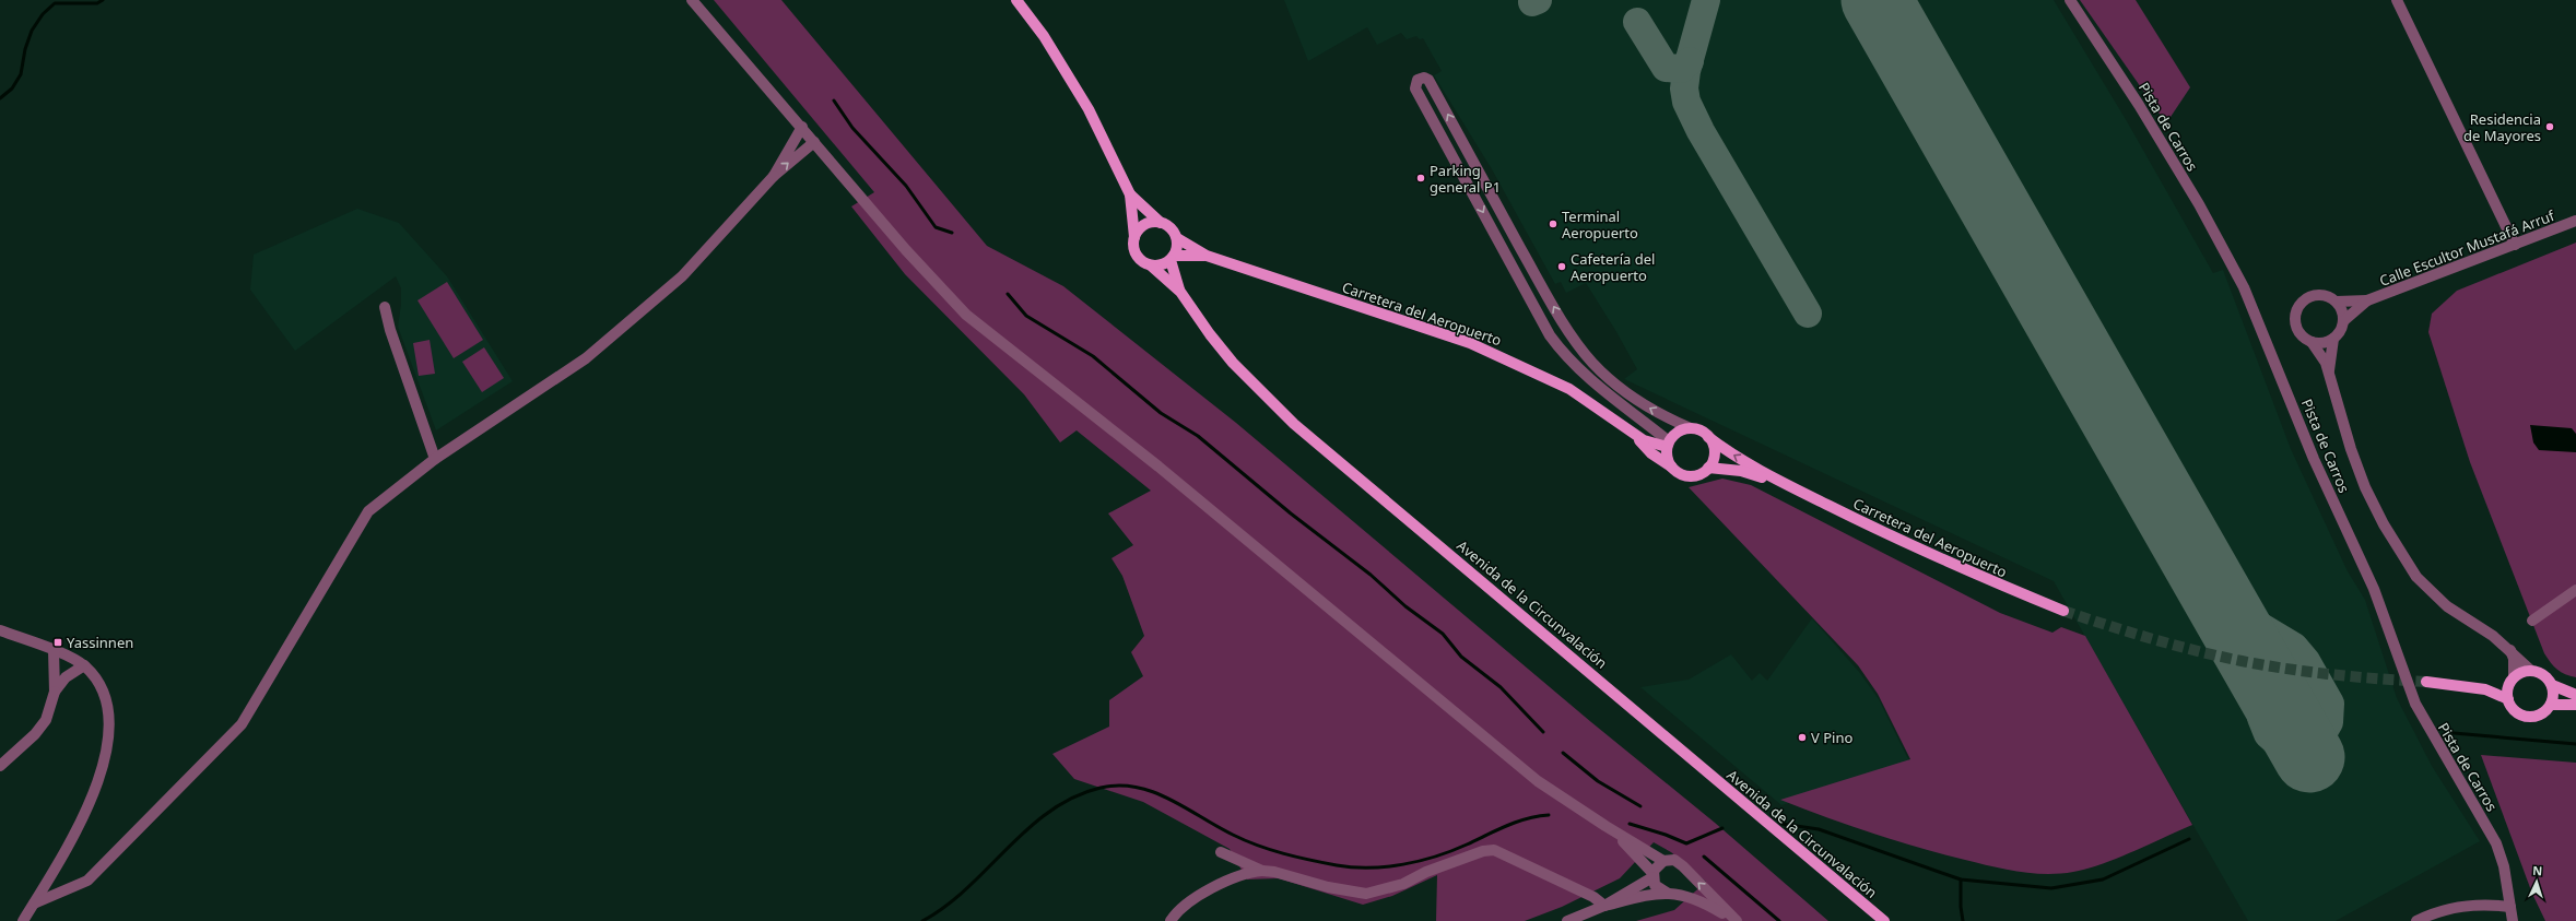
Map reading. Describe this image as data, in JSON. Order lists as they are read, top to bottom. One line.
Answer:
{"streets":{"main road":["Carretera del Aeropuerto","Avenida de la Circunvalación"],"street":["Pista de Carros","Calle Escultor Mustafá Arruf"]},"places":{"other":["Residencia de Mayores","Parking general P1","Terminal Aeropuerto","Cafetería del Aeropuerto","V Pino"],"transit":["Yassinnen"]},"north":"top"}
